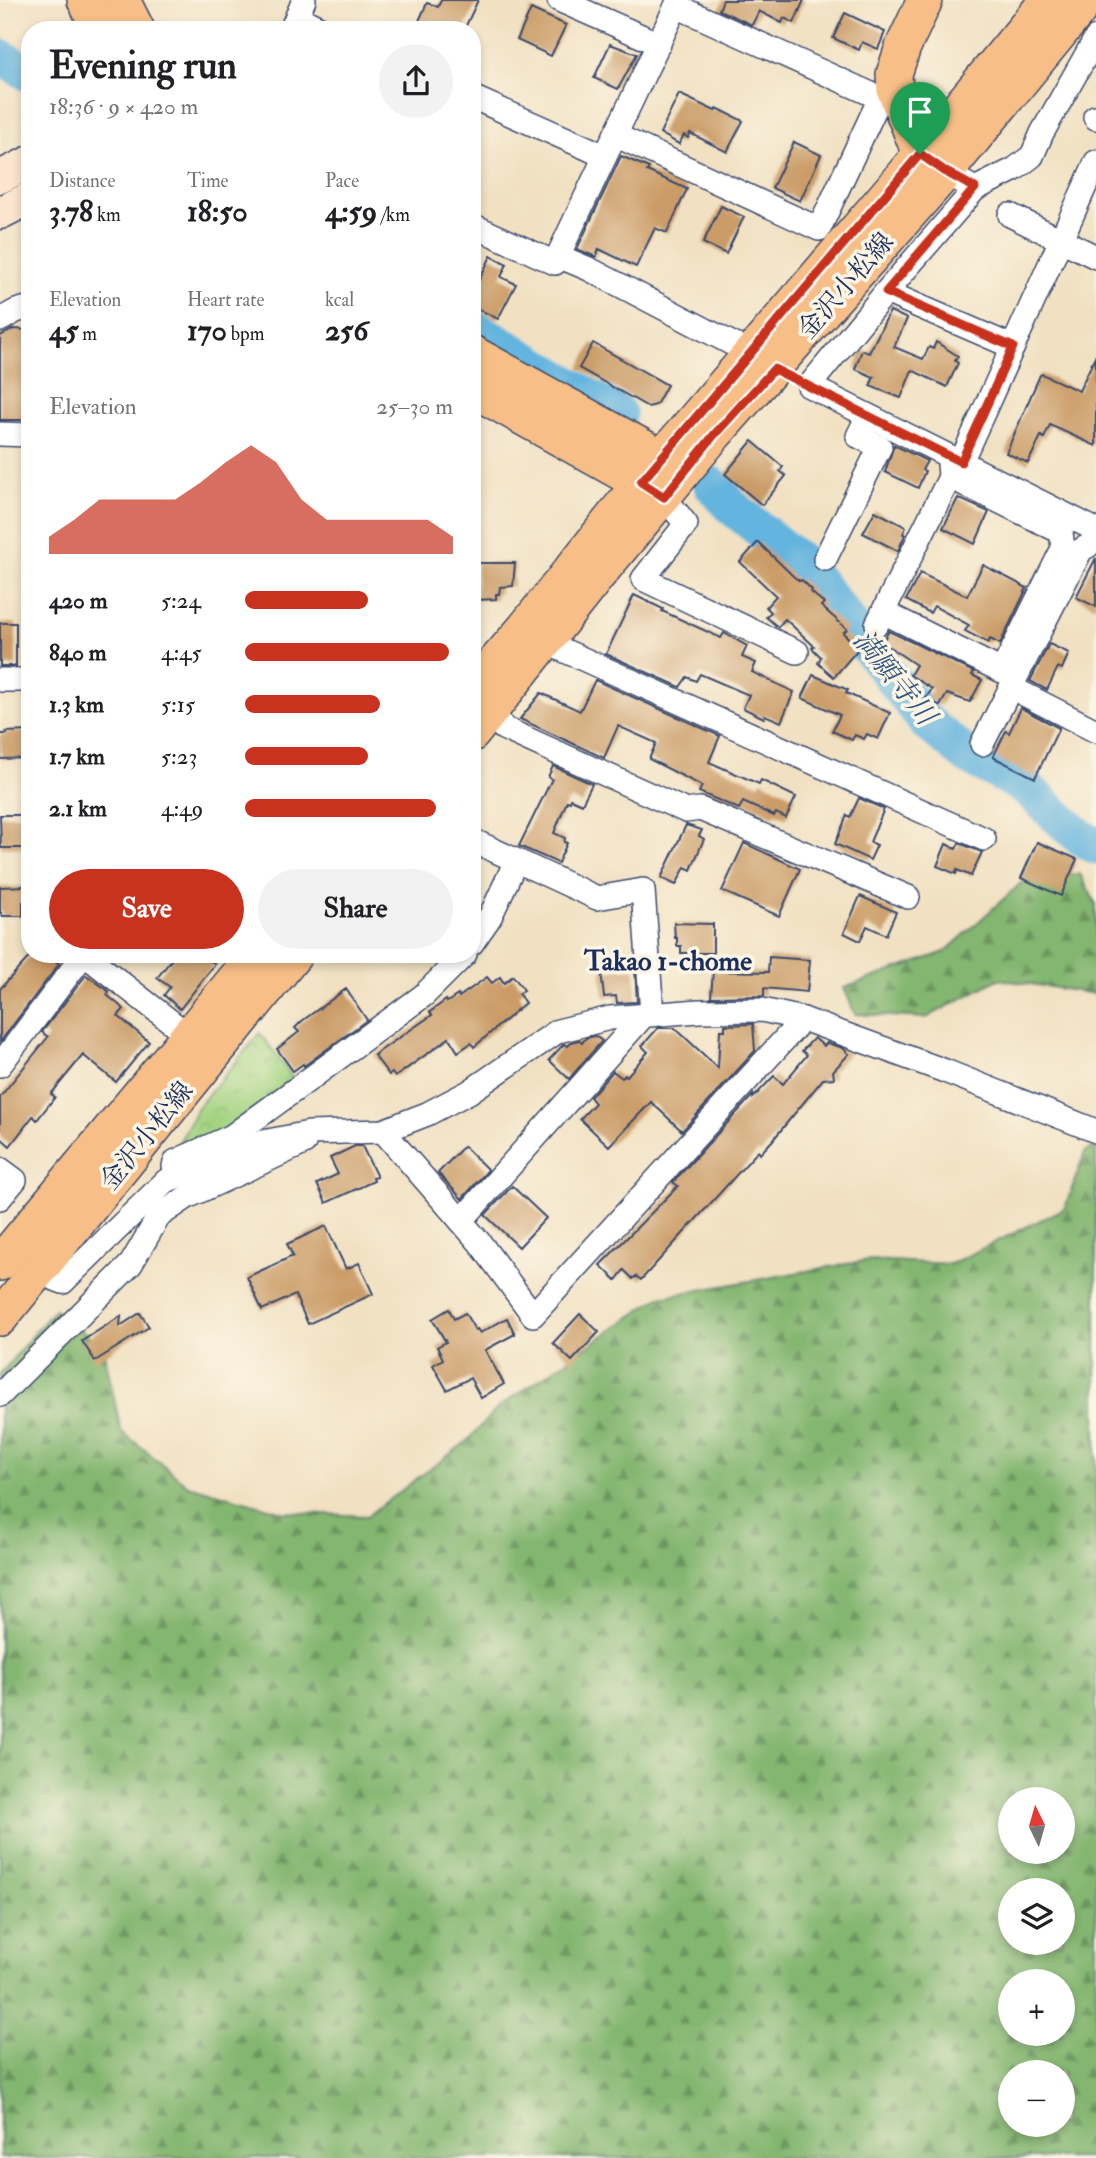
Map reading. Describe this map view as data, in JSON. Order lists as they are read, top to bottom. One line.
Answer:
{"streets":{"main road":["金沢小松線"]},"districts":["Takao 1-chome"],"water":["満願寺川"],"north":"top","page":{"heading":["Evening run","18:36 · 9 × 420 m"],"stats":[["Distance","3.78 km"],["Time","18:50"],["Pace","4:59 /km"],["Elevation","45 m"],["Heart rate","170 bpm"],["kcal","256"]],"chart":["Elevation","25–30 m"],"list":[{"name":"420 m","note":"5:24"},{"name":"840 m","note":"4:45"},{"name":"1.3 km","note":"5:15"},{"name":"1.7 km","note":"5:23"},{"name":"2.1 km","note":"4:49"}],"buttons":["Save","Share"],"map_buttons":["+","−"]}}
